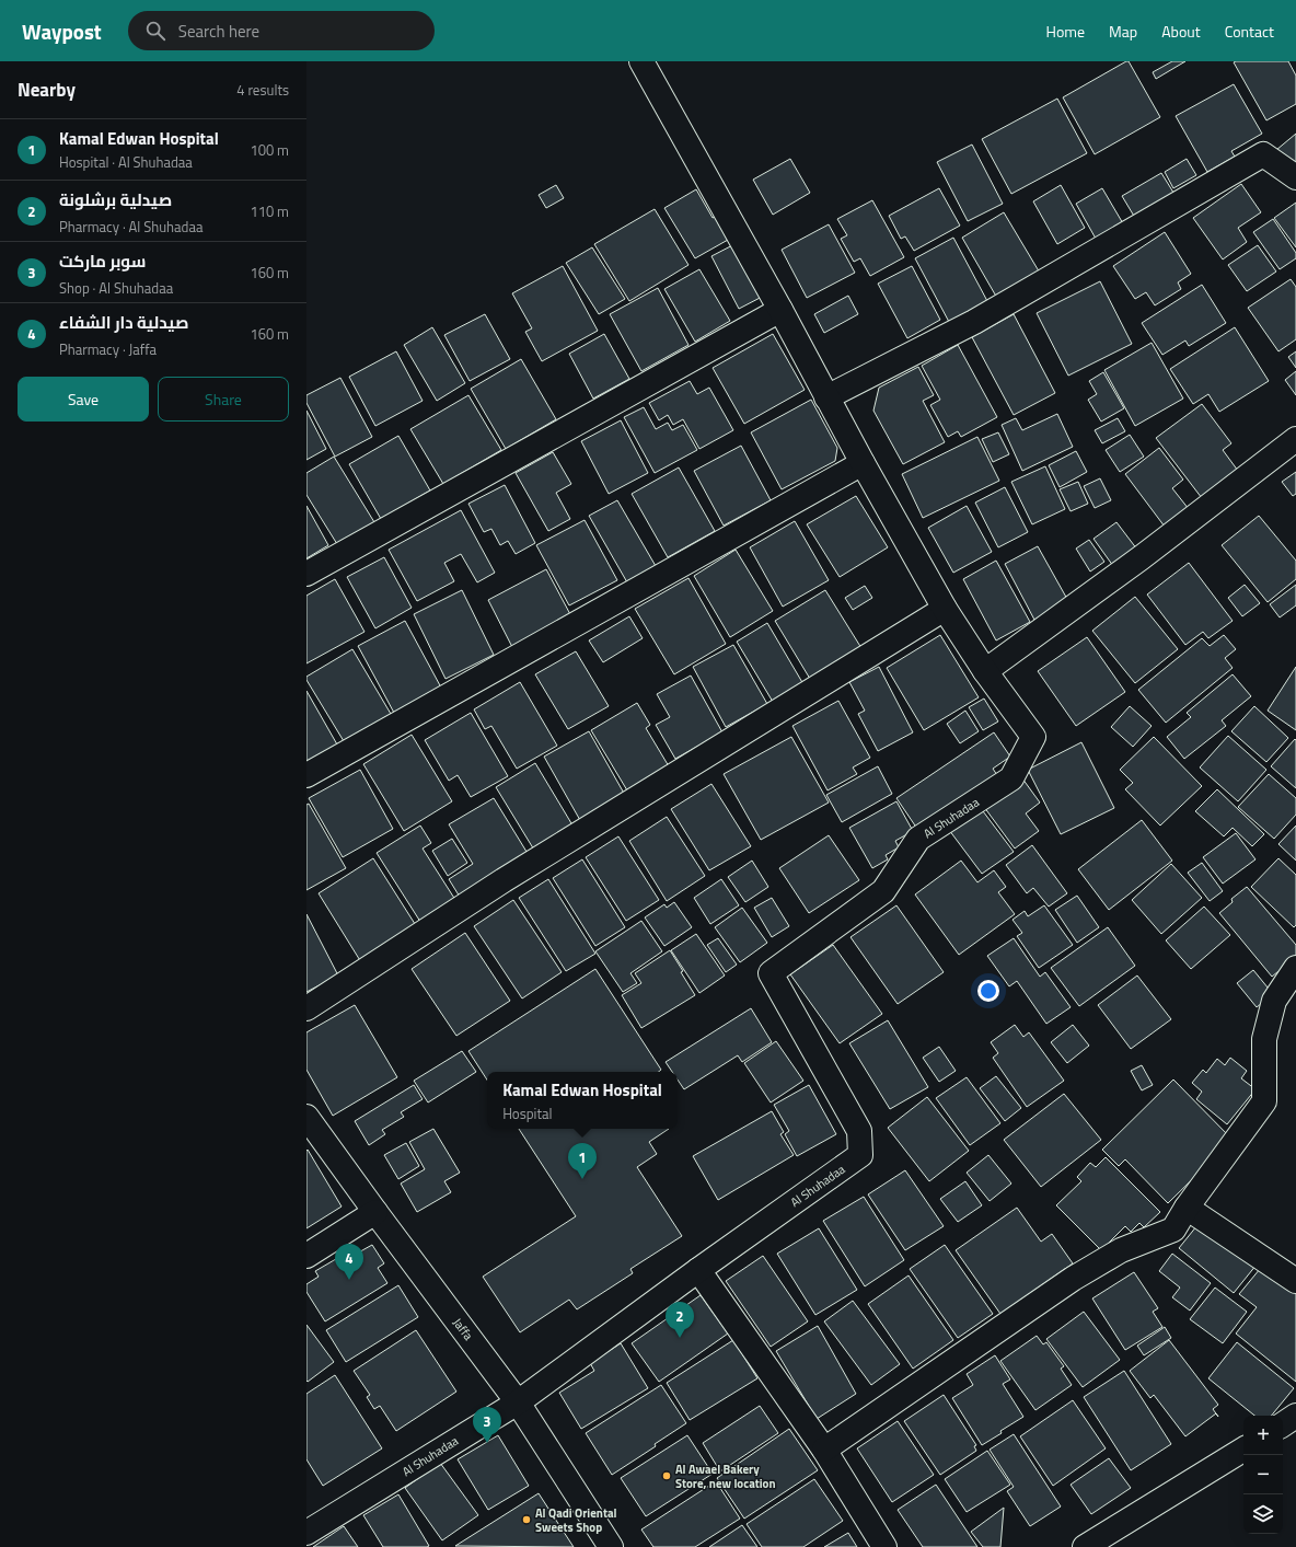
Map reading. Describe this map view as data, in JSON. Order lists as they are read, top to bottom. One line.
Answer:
{"streets":{"street":["Al Shuhadaa","Jaffa"]},"crossings":[["Al Shuhadaa","Jaffa"]],"places":["Al Awael Bakery Store, new location","Al Qadi Oriental Sweets Shop"],"page":{"header":"Waypost","search":"Search here","nav":["Home","Map","About","Contact"],"heading":["Nearby","4 results"],"list":[{"mark":"1","name":"Kamal Edwan Hospital","note":"Hospital · Al Shuhadaa","value":"100 m"},{"mark":"2","name":"صيدلية برشلونة","note":"Pharmacy · Al Shuhadaa","value":"110 m"},{"mark":"3","name":"سوبر ماركت","note":"Shop · Al Shuhadaa","value":"160 m"},{"mark":"4","name":"صيدلية دار الشفاء","note":"Pharmacy · Jaffa","value":"160 m"}],"buttons":["Save","Share"],"popup":["Kamal Edwan Hospital","Hospital"],"pins":["1","4","2","3"],"map_buttons":["+","−"]}}
